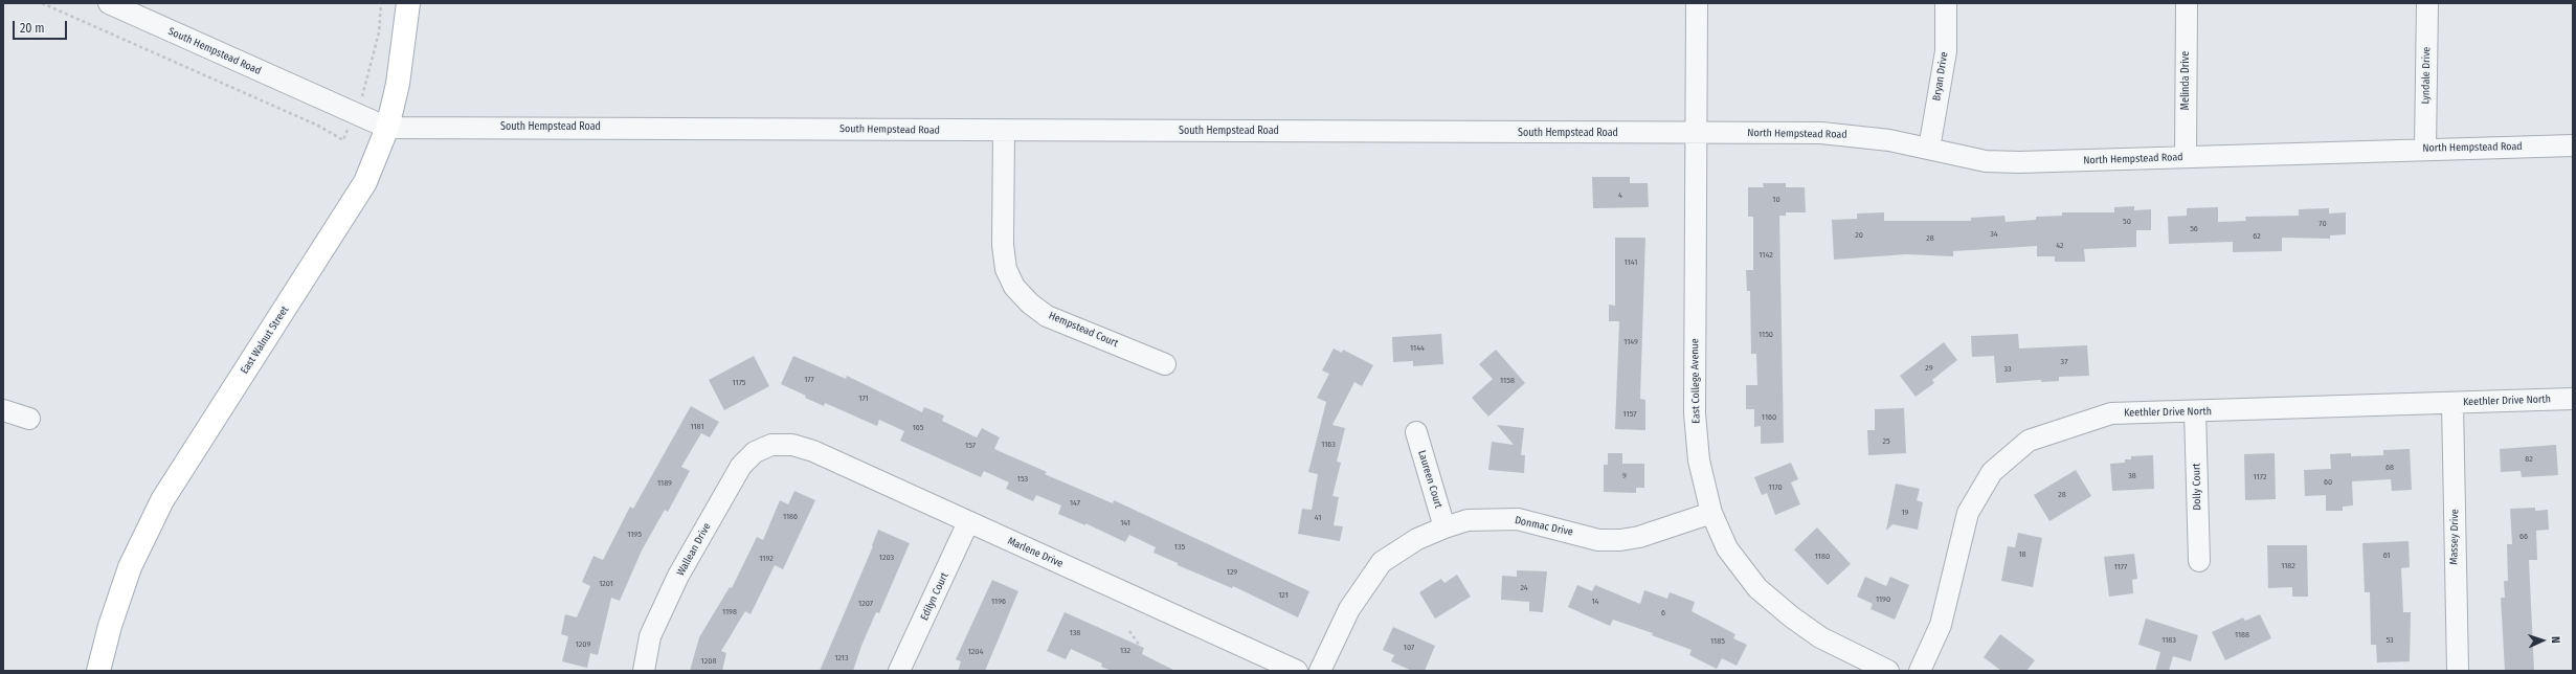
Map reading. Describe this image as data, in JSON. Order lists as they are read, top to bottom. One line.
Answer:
{"streets":{"main road":["East Walnut Street"],"street":["South Hempstead Road","Lyndale Drive","Bryan Drive","Melinda Drive","North Hempstead Road","Hempstead Court","East College Avenue","Keethler Drive North","Laureen Court","Dolly Court","Donmac Drive","Massey Drive","Wallean Drive","Marlene Drive","Edilyn Court"]},"crossings":[["South Hempstead Road","North Hempstead Road"],["South Hempstead Road","Hempstead Court"],["South Hempstead Road","East Walnut Street"],["South Hempstead Road","East College Avenue"],["Lyndale Drive","North Hempstead Road"],["Bryan Drive","North Hempstead Road"],["Melinda Drive","North Hempstead Road"],["North Hempstead Road","East College Avenue"],["East College Avenue","Donmac Drive"],["Keethler Drive North","Dolly Court"],["Keethler Drive North","Massey Drive"],["Laureen Court","Donmac Drive"],["Wallean Drive","Marlene Drive"],["Marlene Drive","Edilyn Court"]],"house_numbers":["4","10","50","70","56","34","20","62","28","42","1142","1141","1150","1149","1144","37","29","33","177","1158","1175","171","1157","1160","1181","165","25","1163","157","82","68","9","38","1172","153","60","1189","1170","28","147","19","1186","41","141","1195","66","135","18","61","1180","1203","1192","1182","1177","129","1201","24","121","1190","1196","14","1207","1198","6","138","1188","1183","53","1185","1209","107","132","1204","1213","1208"],"scale_bar":"20 m","north":"right"}
